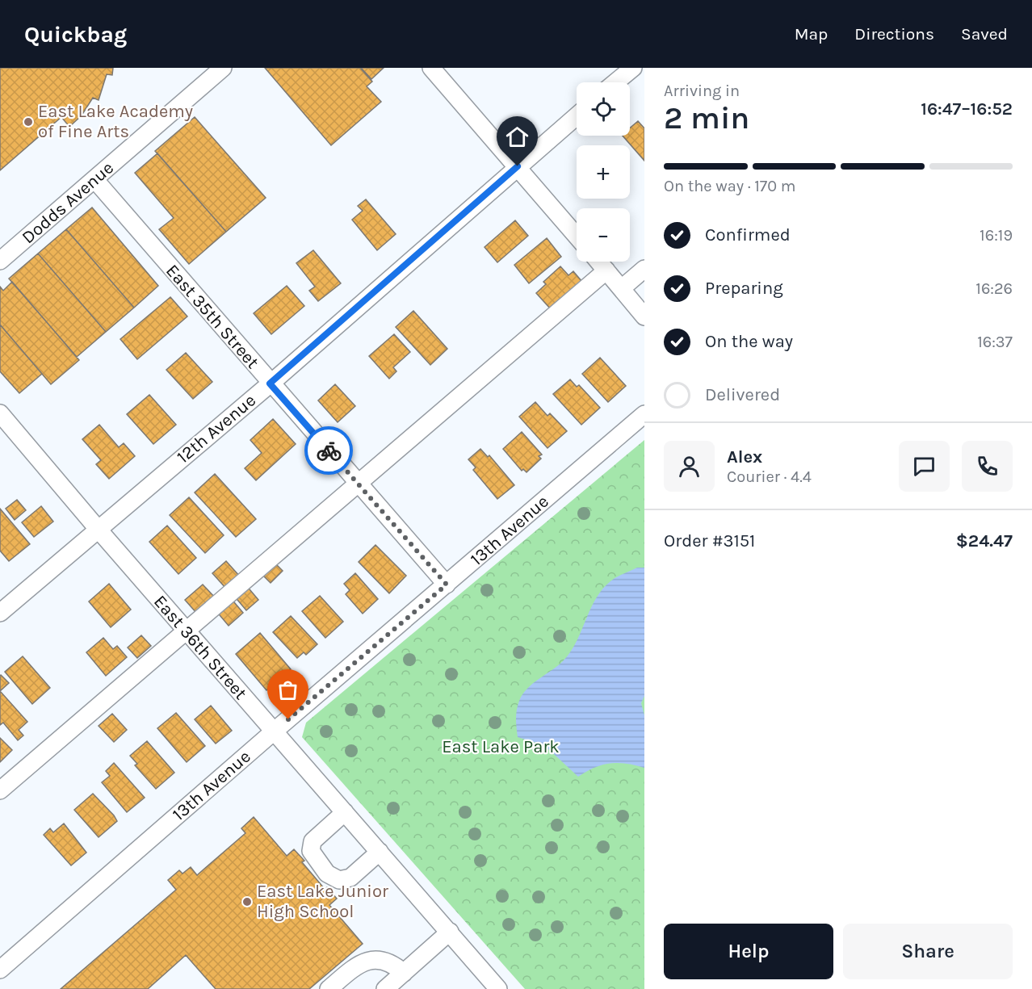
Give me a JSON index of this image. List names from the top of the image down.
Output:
{
  "streets": {
    "street": [
      "Dodds Avenue",
      "East 35th Street",
      "12th Avenue",
      "13th Avenue",
      "East 36th Street"
    ]
  },
  "crossings": [
    ["Dodds Avenue", "East 35th Street"],
    ["East 35th Street", "12th Avenue"],
    ["East 35th Street", "13th Avenue"],
    ["12th Avenue", "East 36th Street"],
    ["13th Avenue", "East 36th Street"]
  ],
  "parks": ["East Lake Park"],
  "places": ["East Lake Academy of Fine Arts", "East Lake Junior High School"],
  "page": {
    "header": "Quickbag",
    "nav": ["Map", "Directions", "Saved"],
    "heading": ["2 min", "Arriving in", "16:47–16:52"],
    "panel": [
      "Alex",
      "Courier · 4.4",
      "Order #3151",
      "$24.47"
    ],
    "map_buttons": ["+", "−"],
    "bar": "On the way · 170 m",
    "list": [
      ["Confirmed", "16:19"],
      ["Preparing", "16:26"],
      ["On the way", "16:37"],
      "Delivered"
    ],
    "buttons": ["Help", "Share"]
  }
}
